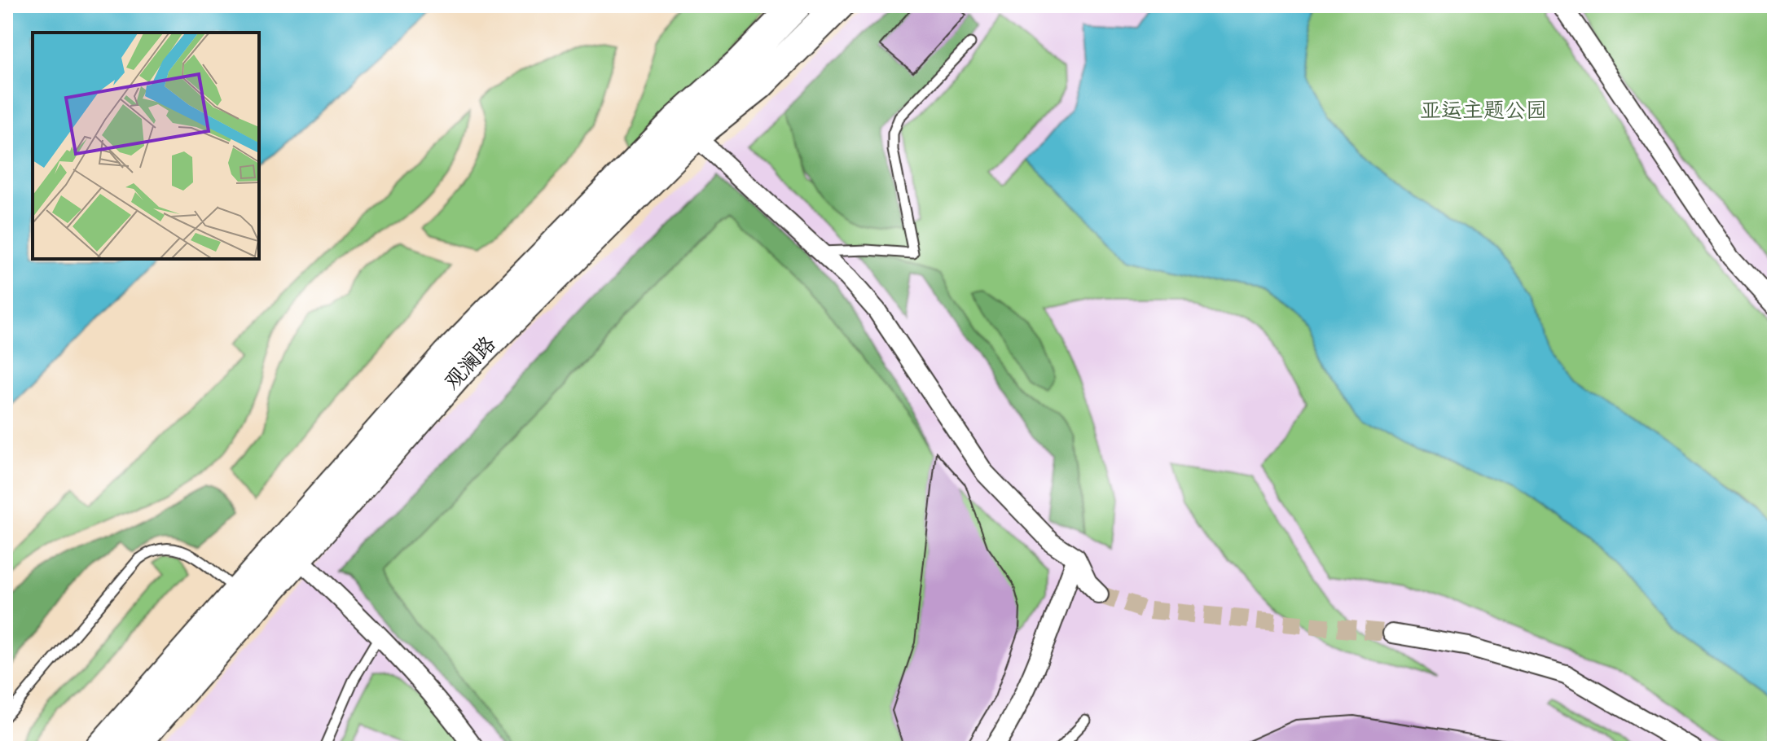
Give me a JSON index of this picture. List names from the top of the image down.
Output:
{
  "streets": {
    "main road": ["观澜路"]
  },
  "parks": ["亚运主题公园"]
}
